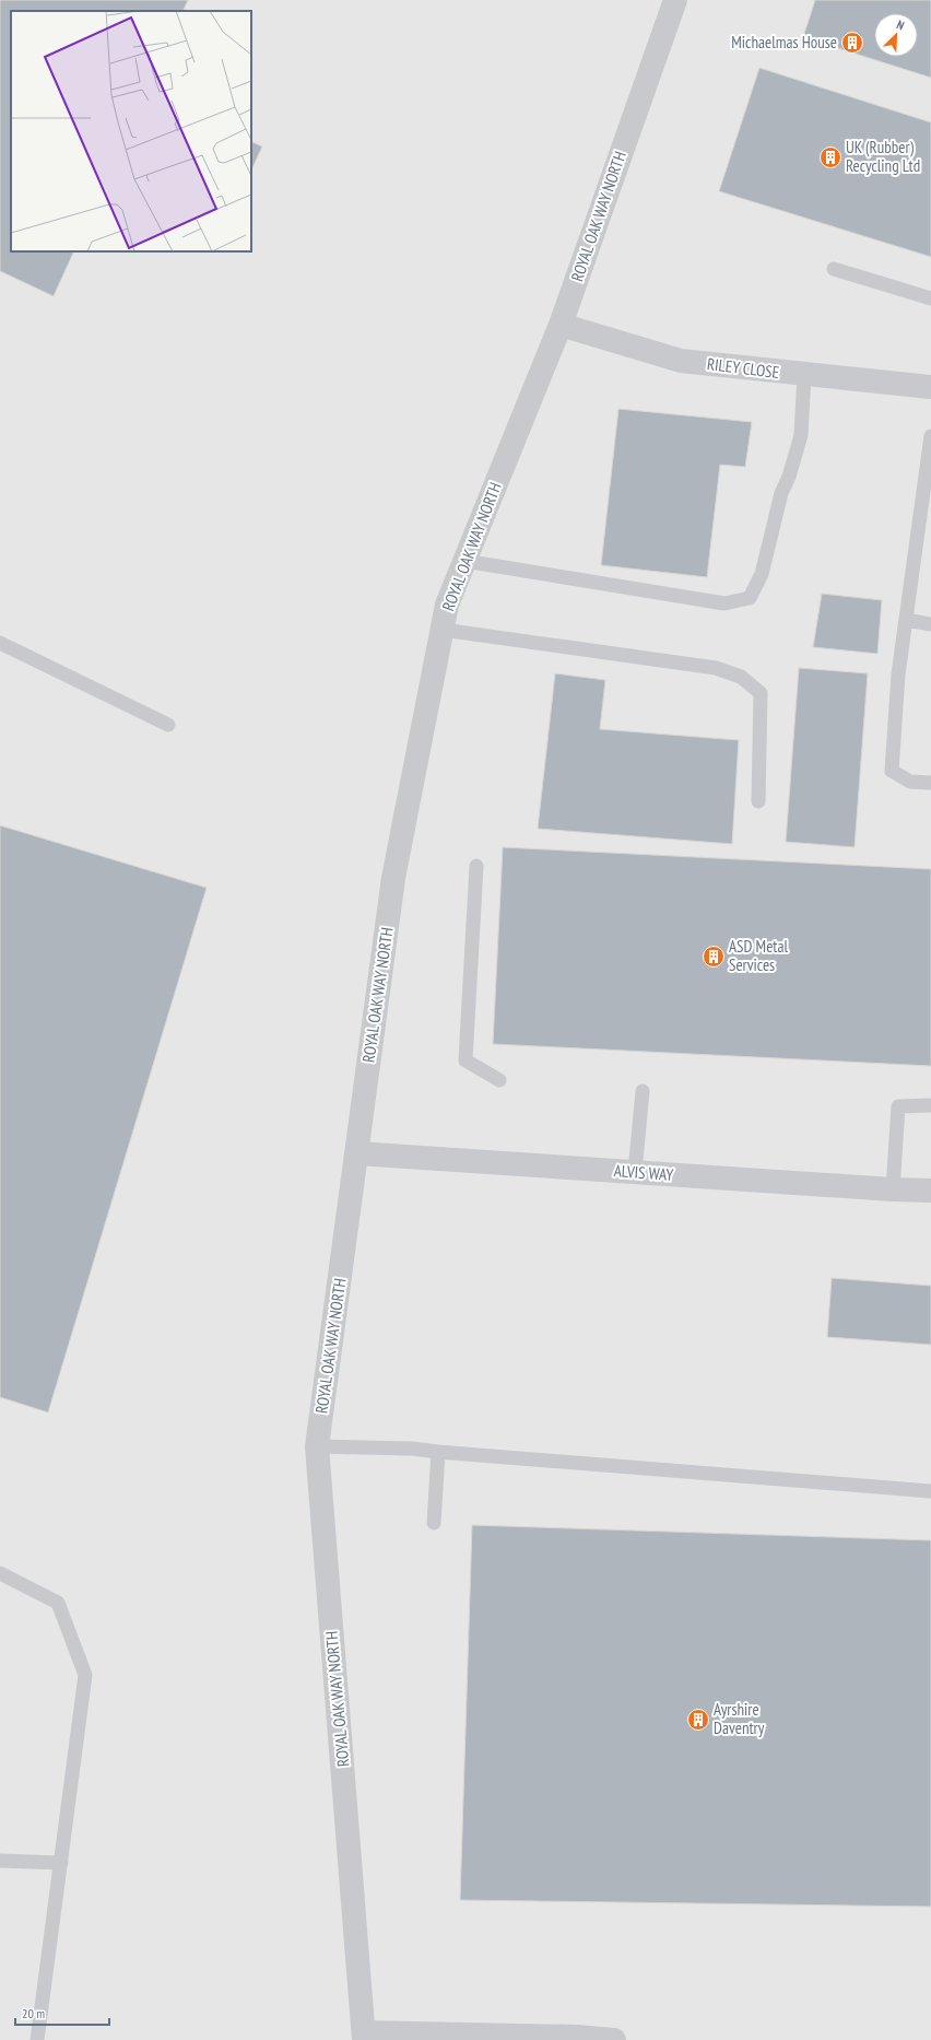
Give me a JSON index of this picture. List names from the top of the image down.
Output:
{
  "streets": {
    "street": ["ROYAL OAK WAY NORTH", "RILEY CLOSE", "ALVIS WAY"]
  },
  "crossings": [
    ["ROYAL OAK WAY NORTH", "RILEY CLOSE"],
    ["ROYAL OAK WAY NORTH", "ALVIS WAY"]
  ],
  "places": {
    "building": [
      "Michaelmas House",
      "UK (Rubber) Recycling Ltd",
      "ASD Metal Services",
      "Ayrshire Daventry"
    ]
  },
  "scale_bar": "20 m",
  "north": "top right"
}
